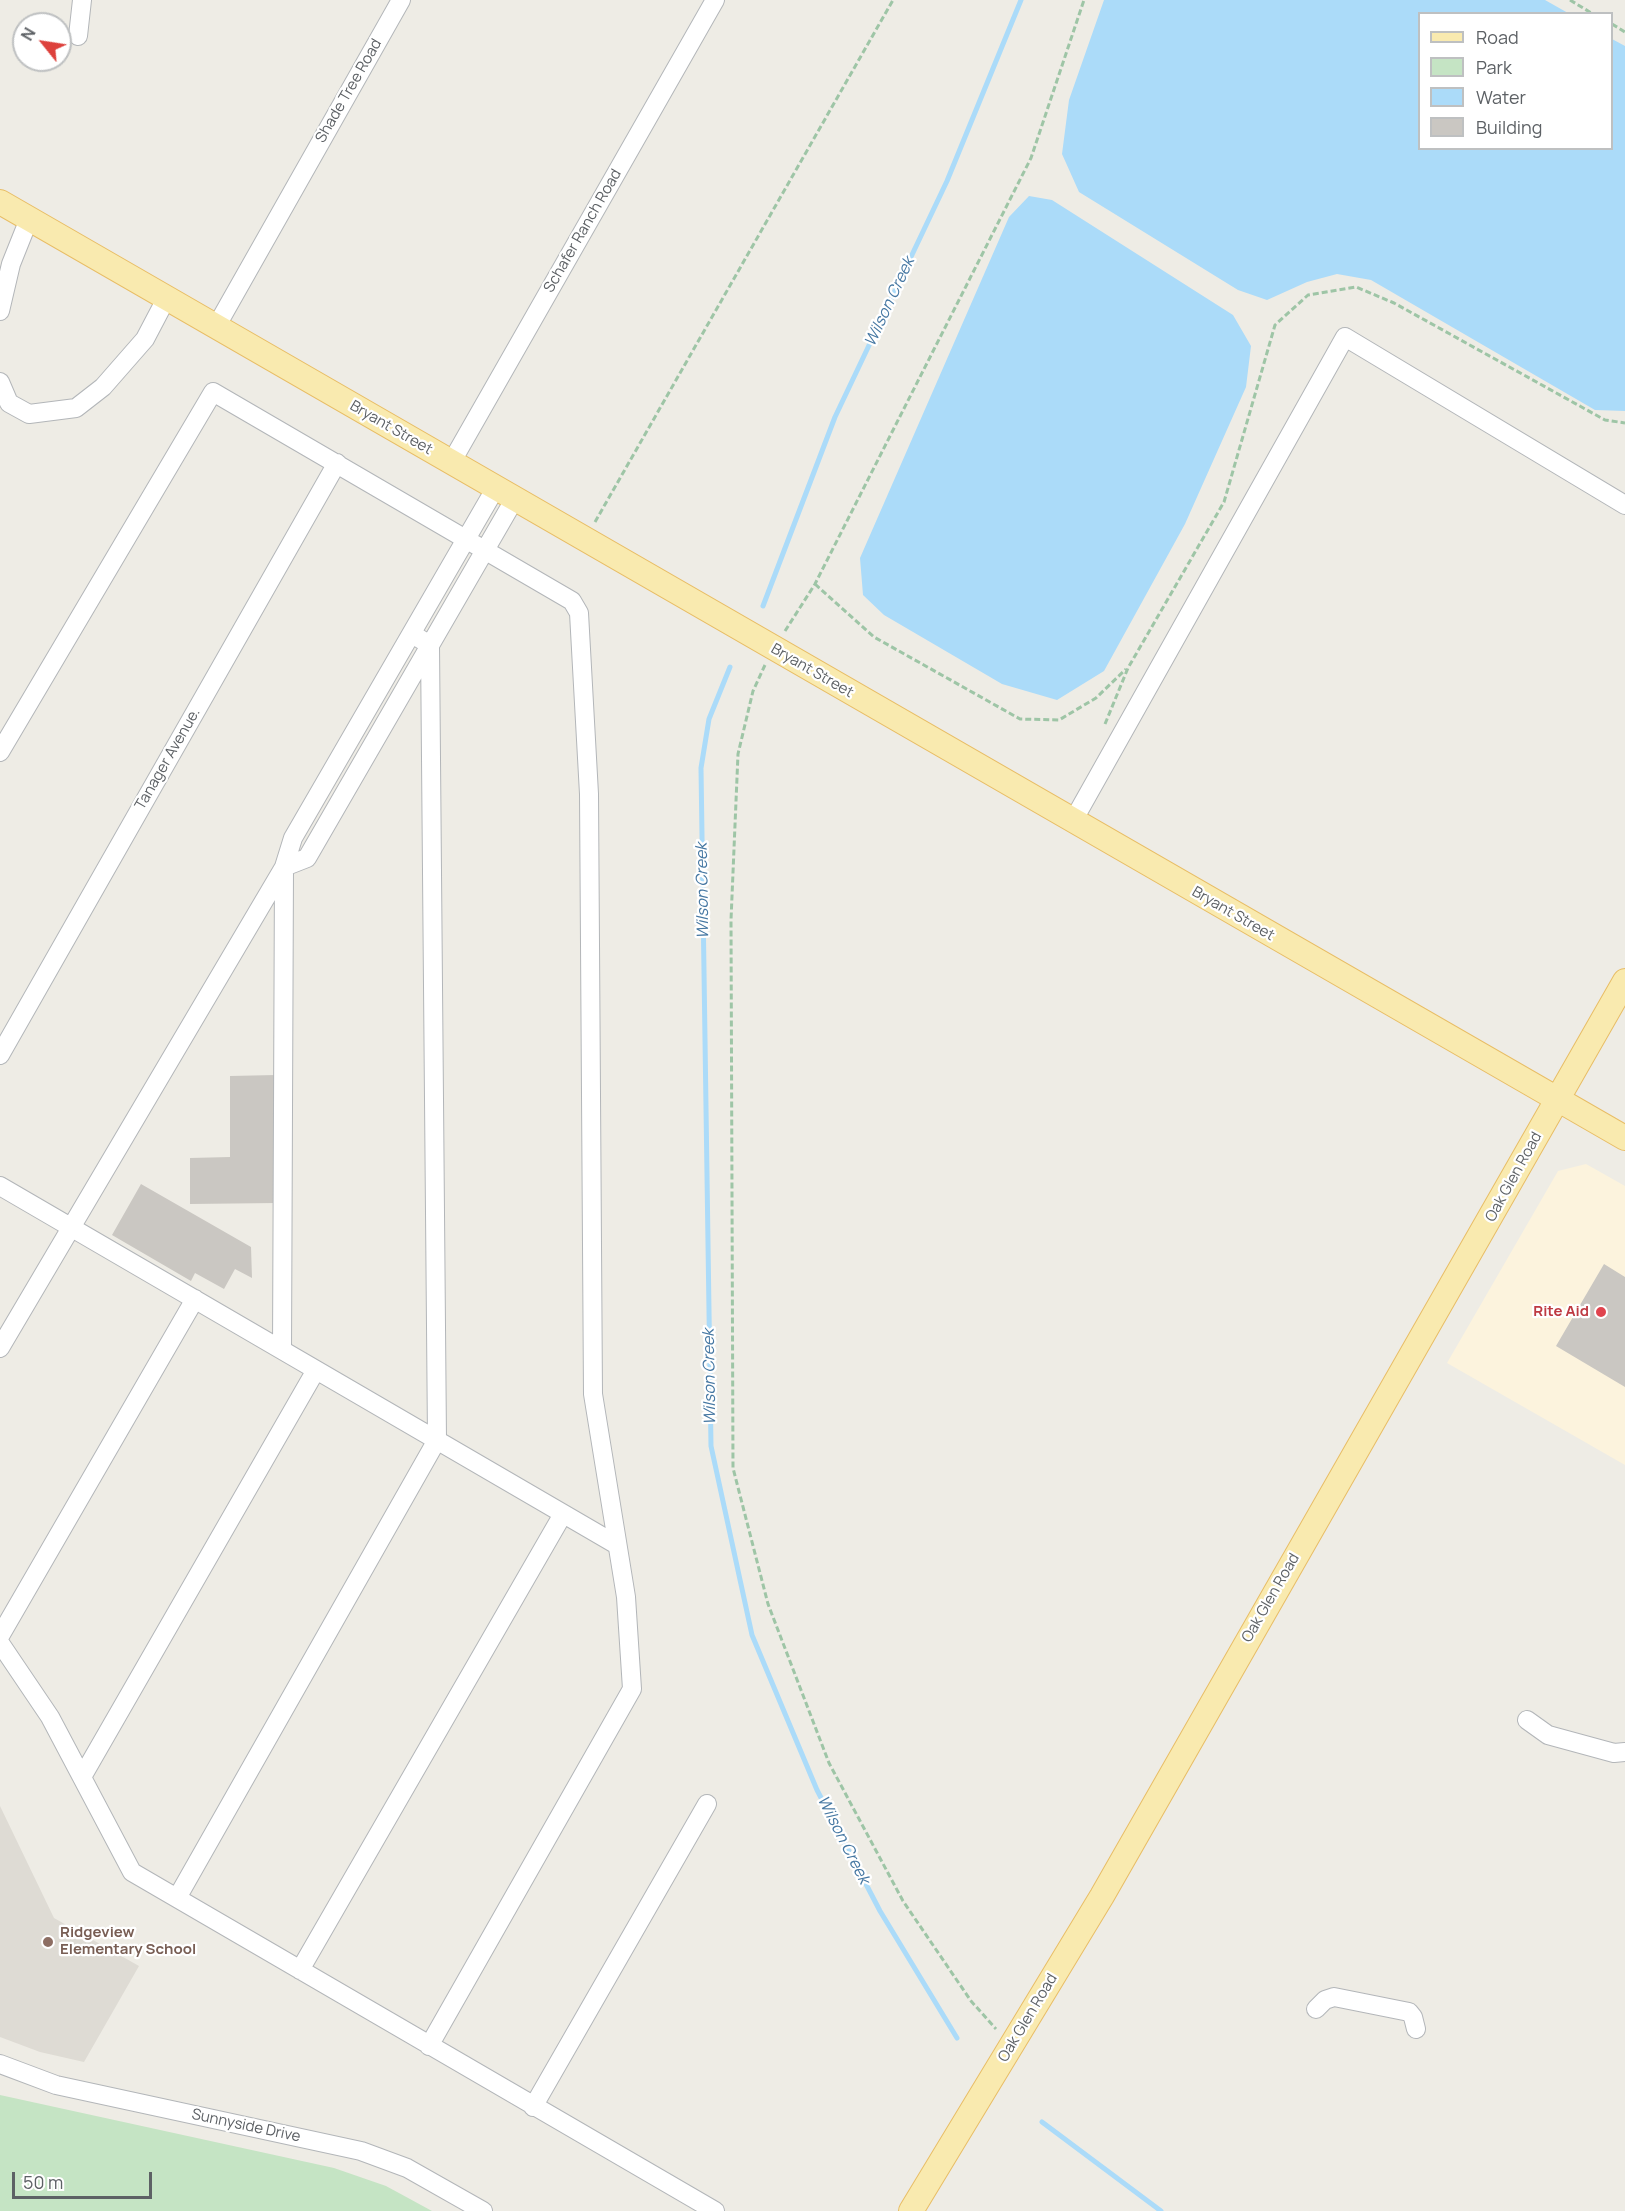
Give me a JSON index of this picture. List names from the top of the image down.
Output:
{
  "streets": {
    "main road": ["Bryant Street", "Oak Glen Road"],
    "street": [
      "Shade Tree Road",
      "Schafer Ranch Road",
      "Tanager Avenue.",
      "Sunnyside Drive"
    ]
  },
  "crossings": [
    ["Shade Tree Road", "Bryant Street"],
    ["Schafer Ranch Road", "Bryant Street"],
    ["Bryant Street", "Oak Glen Road"]
  ],
  "water": ["Wilson Creek"],
  "places": ["Rite Aid", "Ridgeview Elementary School"],
  "legend": [
    "Road",
    "Park",
    "Water",
    "Building"
  ],
  "scale_bar": "50 m",
  "north": "top left"
}
